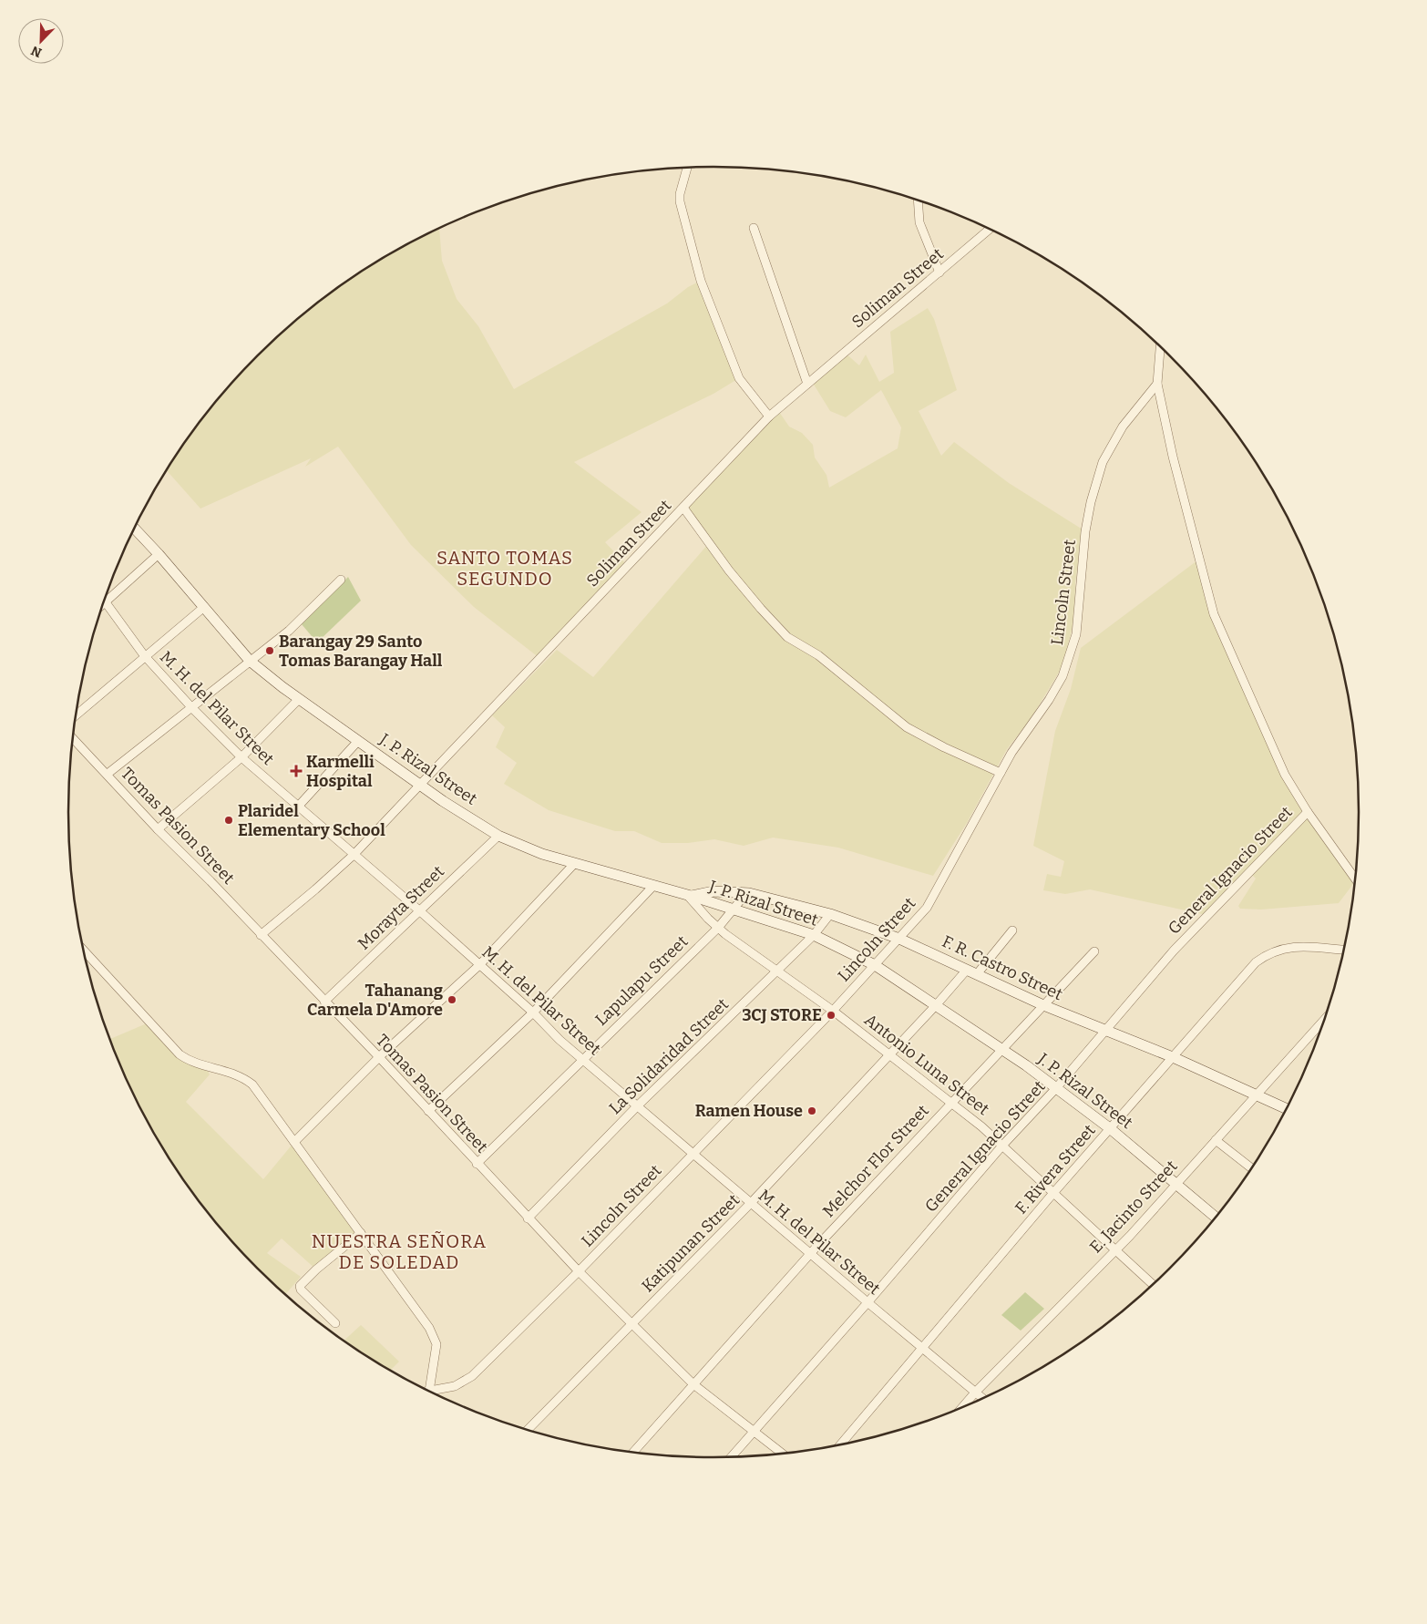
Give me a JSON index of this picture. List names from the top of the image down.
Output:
{
  "streets": {
    "main road": ["J. P. Rizal Street", "F. R. Castro Street"],
    "street": [
      "Soliman Street",
      "Lincoln Street",
      "M. H. del Pilar Street",
      "Tomas Pasion Street",
      "General Ignacio Street",
      "Morayta Street",
      "Lapulapu Street",
      "La Solidaridad Street",
      "Antonio Luna Street",
      "Melchor Flor Street",
      "F. Rivera Street",
      "E. Jacinto Street",
      "Katipunan Street"
    ]
  },
  "crossings": [
    ["Soliman Street", "M. H. del Pilar Street"],
    ["Soliman Street", "J. P. Rizal Street"],
    ["Soliman Street", "Tomas Pasion Street"],
    ["Lincoln Street", "M. H. del Pilar Street"],
    ["Lincoln Street", "J. P. Rizal Street"],
    ["Lincoln Street", "Tomas Pasion Street"],
    ["Lincoln Street", "F. R. Castro Street"],
    ["Lincoln Street", "Antonio Luna Street"],
    ["M. H. del Pilar Street", "General Ignacio Street"],
    ["M. H. del Pilar Street", "Morayta Street"],
    ["M. H. del Pilar Street", "Lapulapu Street"],
    ["M. H. del Pilar Street", "La Solidaridad Street"],
    ["M. H. del Pilar Street", "Melchor Flor Street"],
    ["M. H. del Pilar Street", "F. Rivera Street"],
    ["M. H. del Pilar Street", "E. Jacinto Street"],
    ["M. H. del Pilar Street", "Katipunan Street"],
    ["J. P. Rizal Street", "General Ignacio Street"],
    ["J. P. Rizal Street", "Morayta Street"],
    ["J. P. Rizal Street", "F. R. Castro Street"],
    ["J. P. Rizal Street", "Lapulapu Street"],
    ["J. P. Rizal Street", "La Solidaridad Street"],
    ["J. P. Rizal Street", "Antonio Luna Street"],
    ["J. P. Rizal Street", "Melchor Flor Street"],
    ["J. P. Rizal Street", "F. Rivera Street"],
    ["J. P. Rizal Street", "E. Jacinto Street"],
    ["J. P. Rizal Street", "Katipunan Street"],
    ["Tomas Pasion Street", "General Ignacio Street"],
    ["Tomas Pasion Street", "Morayta Street"],
    ["Tomas Pasion Street", "Lapulapu Street"],
    ["Tomas Pasion Street", "La Solidaridad Street"],
    ["Tomas Pasion Street", "Melchor Flor Street"],
    ["Tomas Pasion Street", "Katipunan Street"],
    ["General Ignacio Street", "F. R. Castro Street"],
    ["General Ignacio Street", "Antonio Luna Street"],
    ["F. R. Castro Street", "Lapulapu Street"],
    ["F. R. Castro Street", "La Solidaridad Street"],
    ["F. R. Castro Street", "Antonio Luna Street"],
    ["F. R. Castro Street", "Melchor Flor Street"],
    ["F. R. Castro Street", "F. Rivera Street"],
    ["F. R. Castro Street", "E. Jacinto Street"],
    ["F. R. Castro Street", "Katipunan Street"],
    ["Lapulapu Street", "Antonio Luna Street"],
    ["La Solidaridad Street", "Antonio Luna Street"],
    ["Antonio Luna Street", "Melchor Flor Street"],
    ["Antonio Luna Street", "F. Rivera Street"],
    ["Antonio Luna Street", "E. Jacinto Street"],
    ["Antonio Luna Street", "Katipunan Street"]
  ],
  "districts": ["SANTO TOMAS SEGUNDO", "NUESTRA SEÑORA DE SOLEDAD"],
  "places": {
    "other": [
      "Barangay 29 Santo Tomas Barangay Hall",
      "Plaridel Elementary School",
      "Tahanang Carmela D'Amore",
      "3CJ STORE",
      "Ramen House"
    ],
    "health": ["Karmelli Hospital"]
  },
  "north": "bottom left"
}
